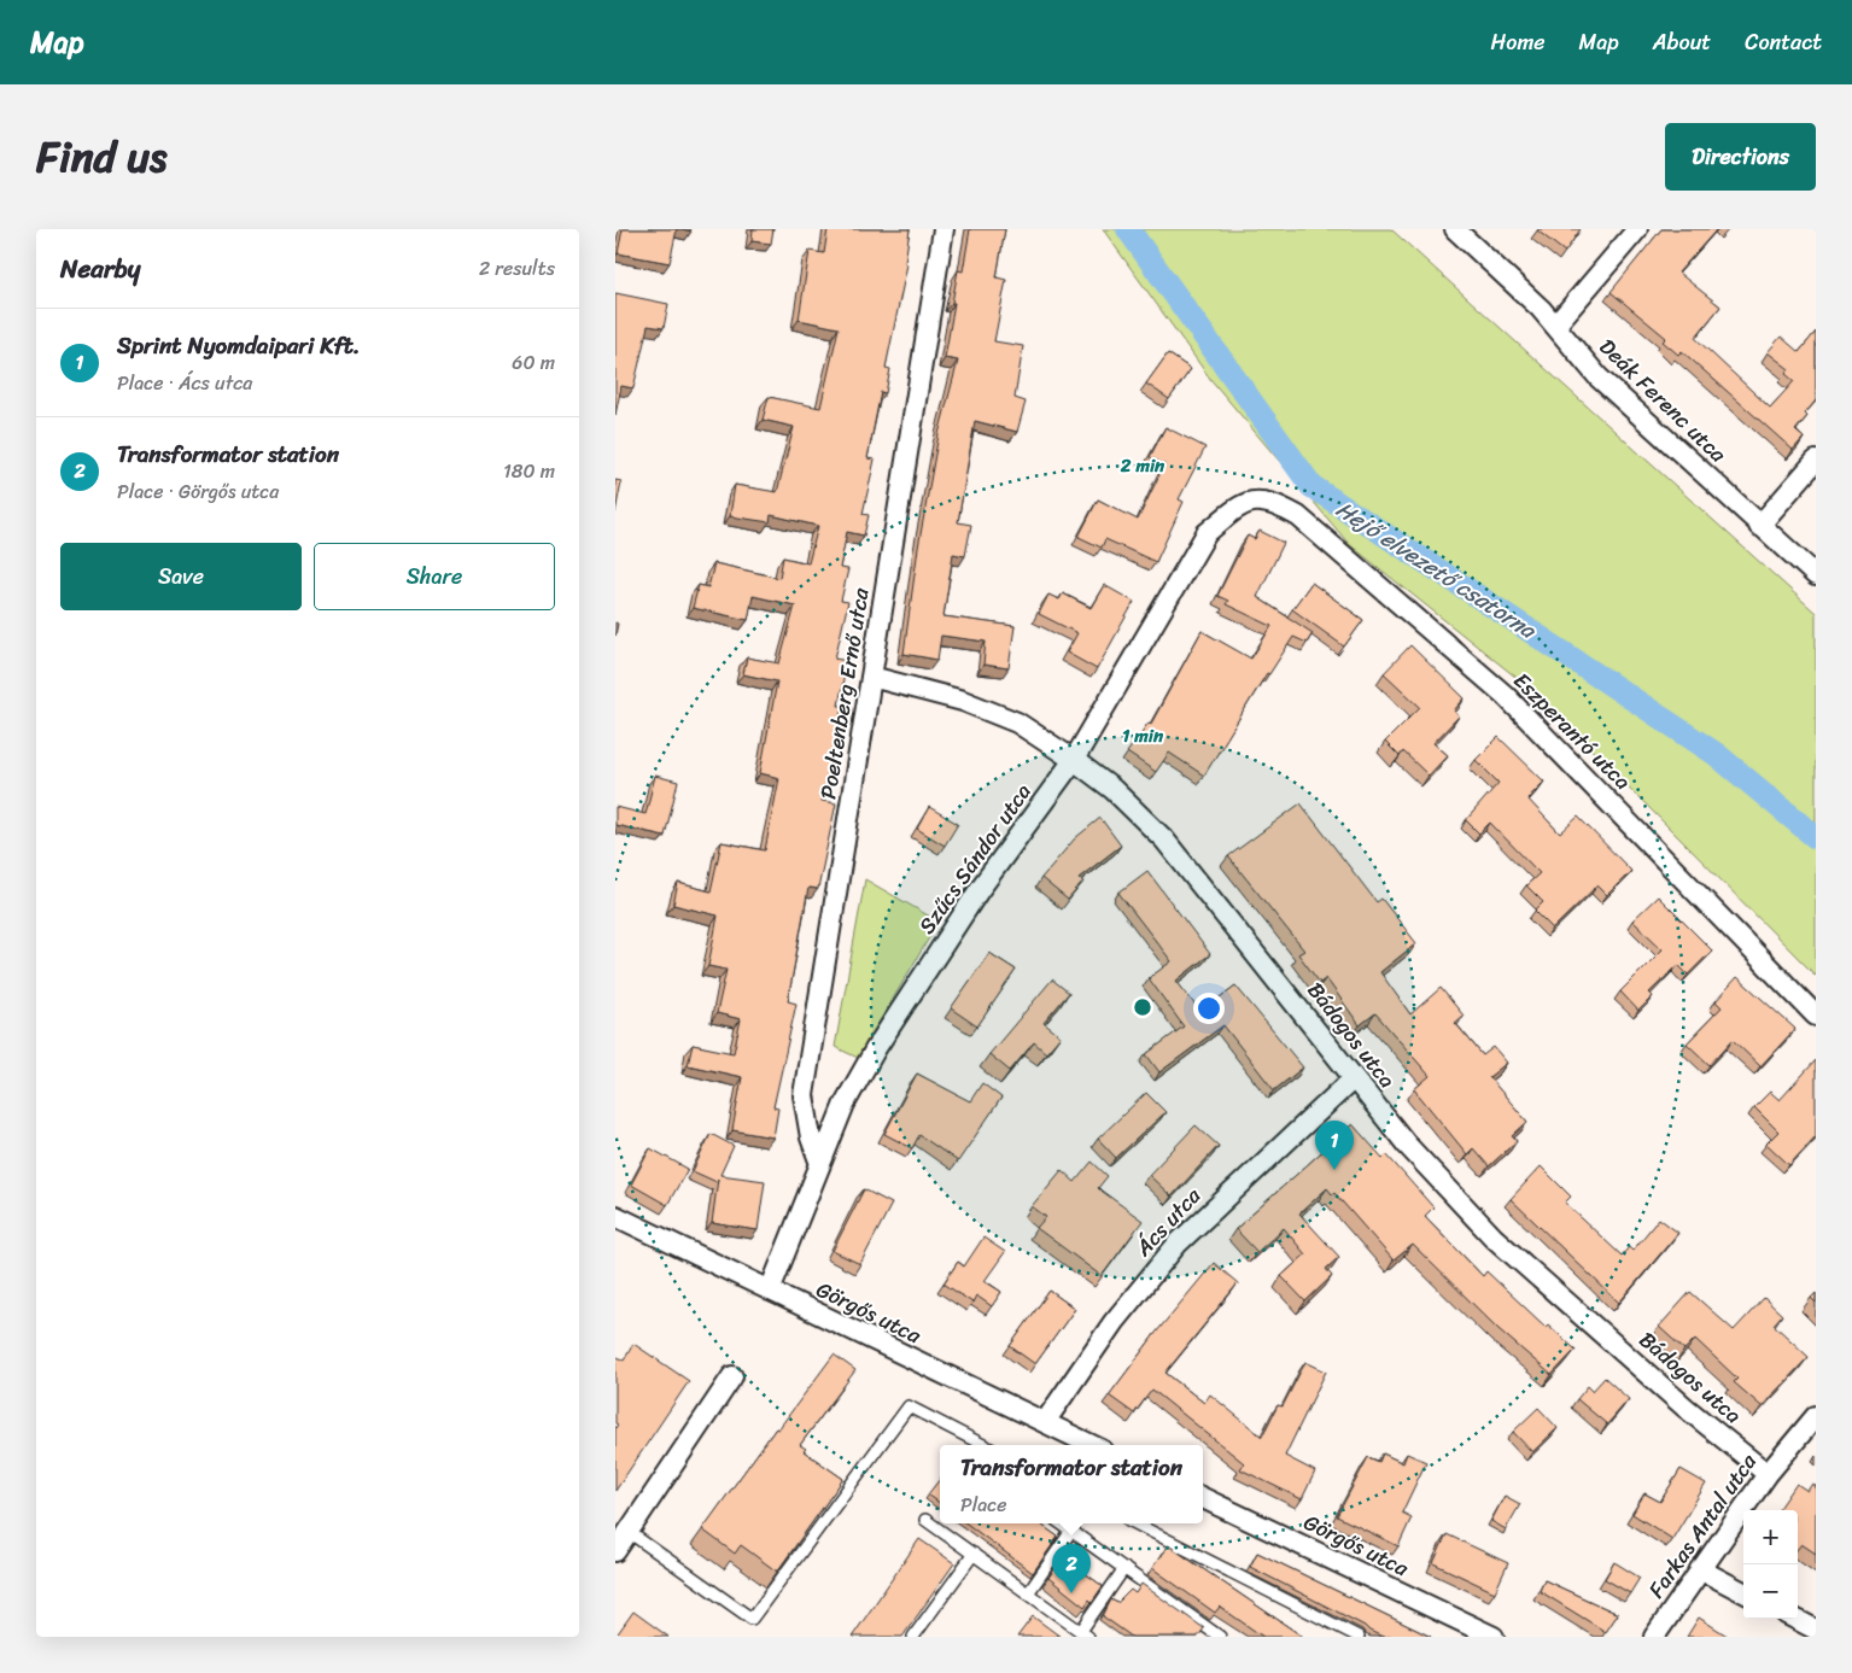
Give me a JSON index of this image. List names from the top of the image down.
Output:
{
  "streets": {
    "street": [
      "Deák Ferenc utca",
      "Poeltenberg Ernő utca",
      "Eszperantó utca",
      "Szűcs Sándor utca",
      "Bádogos utca",
      "Ács utca",
      "Görgős utca",
      "Farkas Antal utca"
    ]
  },
  "crossings": [
    ["Poeltenberg Ernő utca", "Szűcs Sándor utca"],
    ["Poeltenberg Ernő utca", "Bádogos utca"],
    ["Eszperantó utca", "Szűcs Sándor utca"],
    ["Szűcs Sándor utca", "Bádogos utca"],
    ["Szűcs Sándor utca", "Görgős utca"],
    ["Bádogos utca", "Ács utca"],
    ["Bádogos utca", "Farkas Antal utca"],
    ["Ács utca", "Görgős utca"]
  ],
  "water": ["Hejő elvezető csatorna"],
  "page": {
    "header": "Map",
    "nav": [
      "Home",
      "Map",
      "About",
      "Contact"
    ],
    "title": "Find us",
    "buttons": [
      "Directions",
      ["Save", "Share"]
    ],
    "heading": ["Nearby", "2 results"],
    "list": [
      {
        "mark": "1",
        "name": "Sprint Nyomdaipari Kft.",
        "note": "Place · Ács utca",
        "value": "60 m"
      },
      {
        "mark": "2",
        "name": "Transformator station",
        "note": "Place · Görgős utca",
        "value": "180 m"
      }
    ],
    "pins": ["1", "2"],
    "popup": ["Transformator station", "Place"],
    "map_buttons": ["+", "−"]
  },
  "rings": ["2 min", "1 min"]
}
